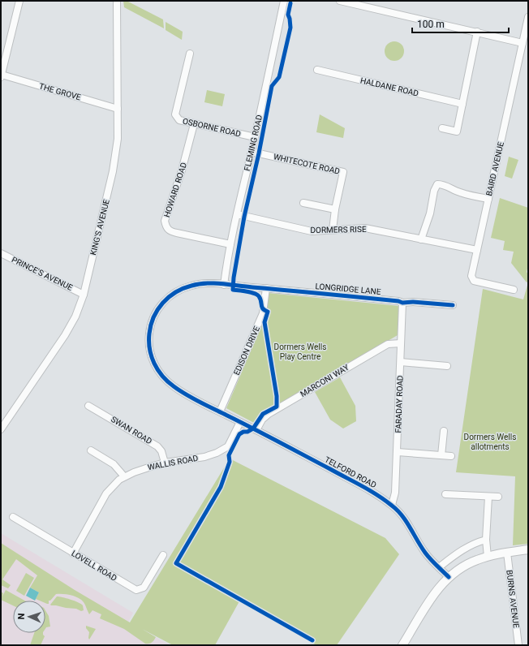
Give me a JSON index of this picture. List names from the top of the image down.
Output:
{
  "streets": {
    "street": [
      "HALDANE ROAD",
      "THE GROVE",
      "OSBORNE ROAD",
      "FLEMING ROAD",
      "WHITECOTE ROAD",
      "BAIRD AVENUE",
      "HOWARD ROAD",
      "KING'S AVENUE",
      "DORMERS RISE",
      "PRINCE'S AVENUE",
      "LONGRIDGE LANE",
      "EDISON DRIVE",
      "MARCONI WAY",
      "FARADAY ROAD",
      "SWAN ROAD",
      "WALLIS ROAD",
      "TELFORD ROAD",
      "LOVELL ROAD",
      "BURNS AVENUE"
    ]
  },
  "crossings": [
    ["THE GROVE", "KING'S AVENUE"],
    ["OSBORNE ROAD", "FLEMING ROAD"],
    ["OSBORNE ROAD", "HOWARD ROAD"],
    ["FLEMING ROAD", "WHITECOTE ROAD"],
    ["FLEMING ROAD", "HOWARD ROAD"],
    ["FLEMING ROAD", "DORMERS RISE"],
    ["FLEMING ROAD", "LONGRIDGE LANE"],
    ["FLEMING ROAD", "TELFORD ROAD"],
    ["WHITECOTE ROAD", "DORMERS RISE"],
    ["BAIRD AVENUE", "DORMERS RISE"],
    ["KING'S AVENUE", "PRINCE'S AVENUE"],
    ["LONGRIDGE LANE", "EDISON DRIVE"],
    ["LONGRIDGE LANE", "FARADAY ROAD"],
    ["LONGRIDGE LANE", "TELFORD ROAD"],
    ["EDISON DRIVE", "TELFORD ROAD"],
    ["MARCONI WAY", "FARADAY ROAD"],
    ["MARCONI WAY", "TELFORD ROAD"],
    ["FARADAY ROAD", "TELFORD ROAD"],
    ["SWAN ROAD", "WALLIS ROAD"],
    ["WALLIS ROAD", "TELFORD ROAD"],
    ["WALLIS ROAD", "LOVELL ROAD"]
  ],
  "parks": ["Dormers Wells Play Centre", "Dormers Wells allotments"],
  "scale_bar": "100 m",
  "north": "left"
}
